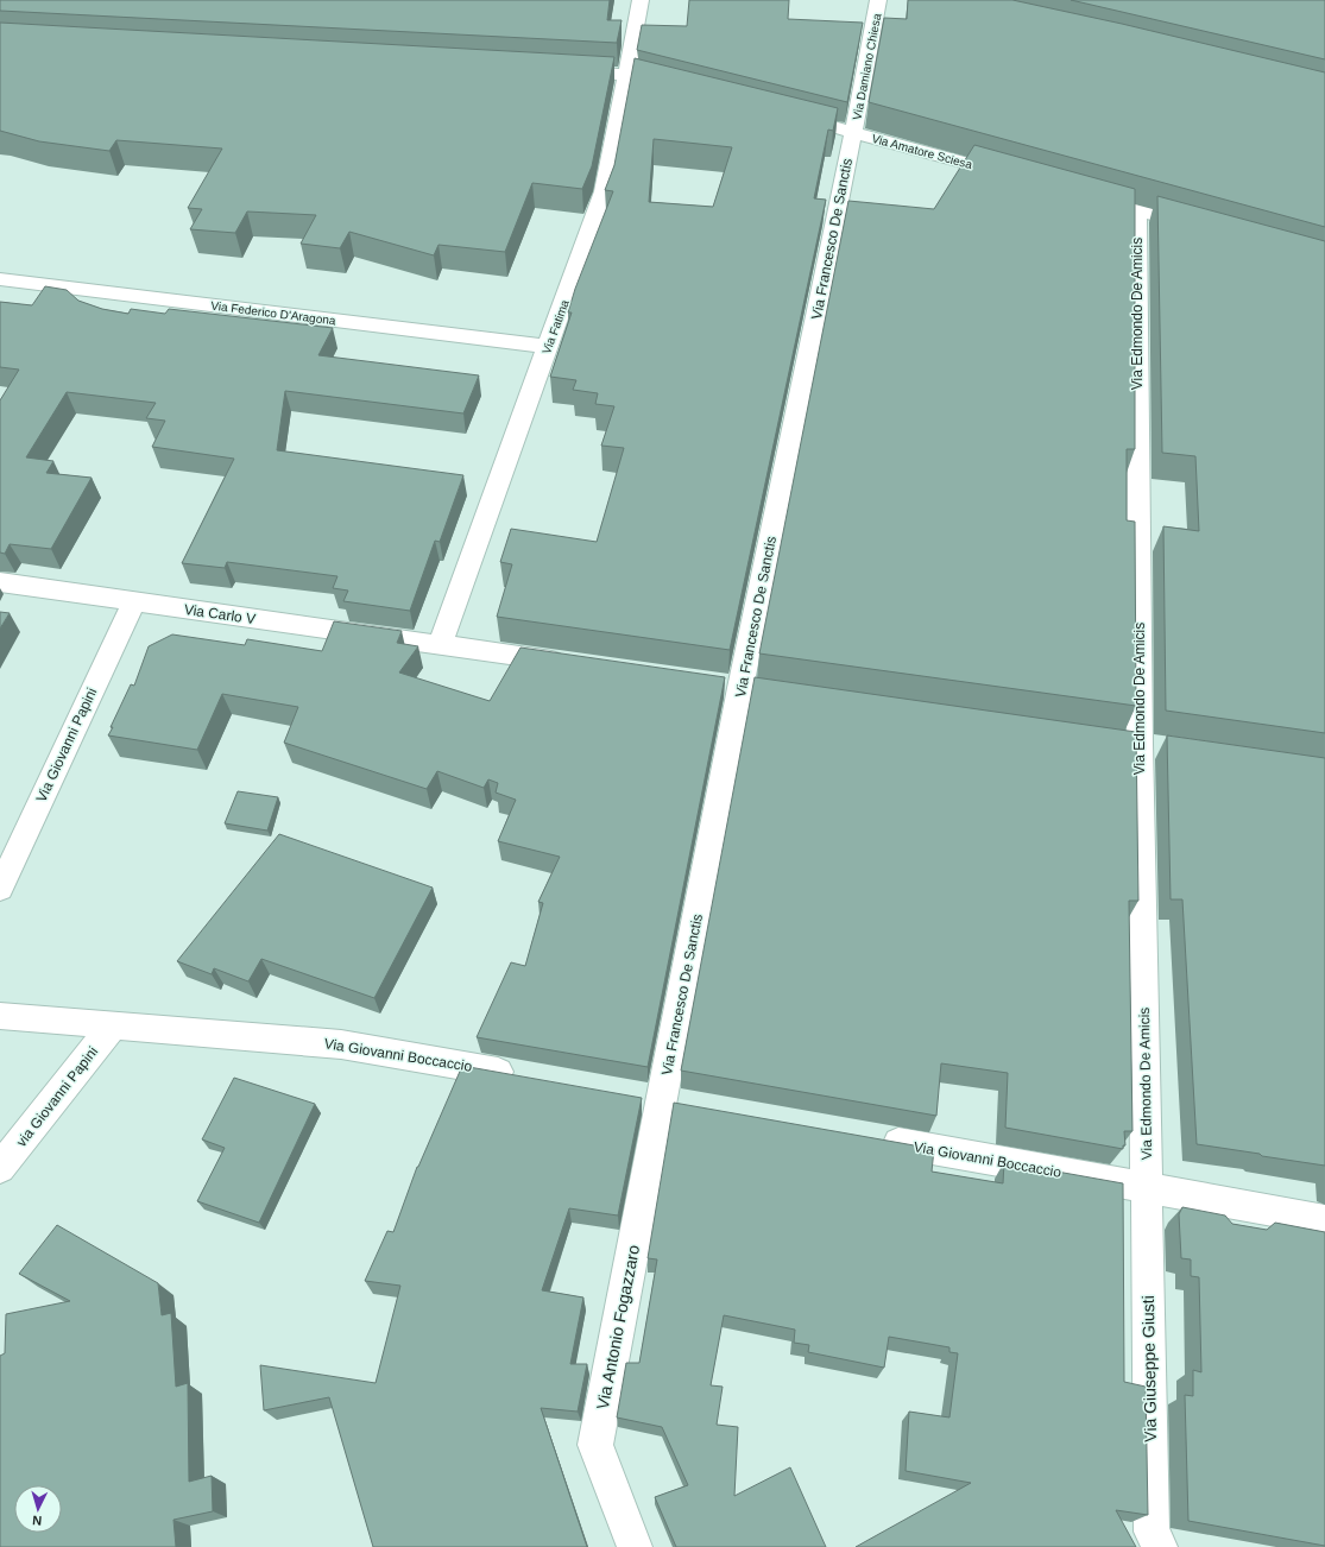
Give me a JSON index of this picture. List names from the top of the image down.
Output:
{
  "streets": {
    "street": [
      "Via Damiano Chiesa",
      "Via Amatore Sciesa",
      "Via Francesco De Sanctis",
      "Via Federico D'Aragona",
      "Via Edmondo De Amicis",
      "Via Fatima",
      "Via Carlo V",
      "Via Giovanni Papini",
      "Via Giovanni Boccaccio",
      "via Giovanni Papini",
      "Via Antonio Fogazzaro",
      "Via Giuseppe Giusti"
    ]
  },
  "crossings": [
    ["Via Damiano Chiesa", "Via Amatore Sciesa"],
    ["Via Damiano Chiesa", "Via Francesco De Sanctis"],
    ["Via Amatore Sciesa", "Via Francesco De Sanctis"],
    ["Via Francesco De Sanctis", "Via Antonio Fogazzaro"],
    ["Via Federico D'Aragona", "Via Fatima"],
    ["Via Edmondo De Amicis", "Via Giovanni Boccaccio"],
    ["Via Edmondo De Amicis", "Via Giuseppe Giusti"],
    ["Via Fatima", "Via Carlo V"],
    ["Via Carlo V", "Via Giovanni Papini"],
    ["Via Giovanni Boccaccio", "via Giovanni Papini"],
    ["Via Giovanni Boccaccio", "Via Giuseppe Giusti"]
  ],
  "north": "bottom"
}
